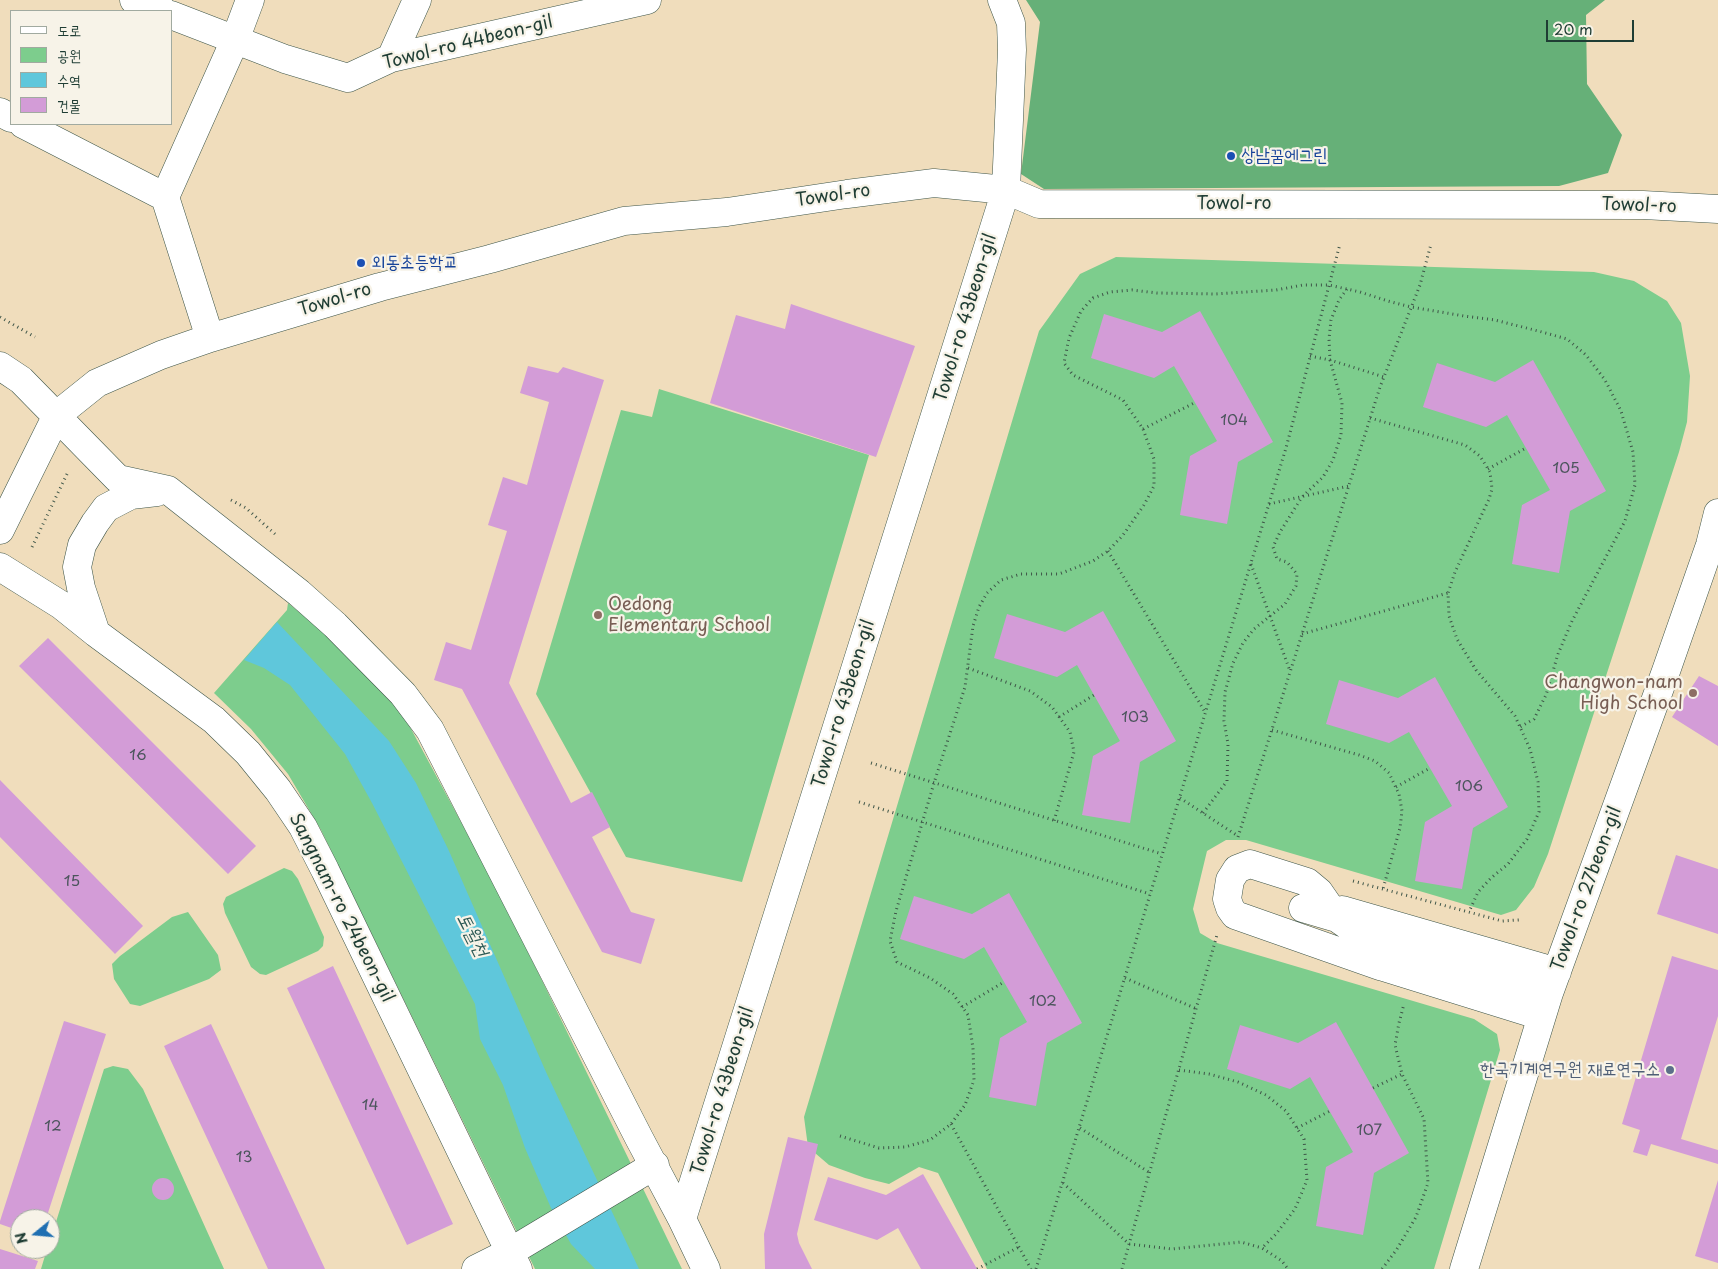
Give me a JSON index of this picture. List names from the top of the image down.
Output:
{
  "streets": {
    "street": [
      "Towol-ro 44beon-gil",
      "Towol-ro",
      "Towol-ro 43beon-gil",
      "Towol-ro 27beon-gil",
      "Sangnam-ro 24beon-gil"
    ]
  },
  "crossings": [
    ["Towol-ro", "Towol-ro 43beon-gil"]
  ],
  "water": ["토월천"],
  "places": [
    "상남꿈에그린",
    "외동초등학교",
    "Oedong Elementary School",
    "Changwon-nam High School",
    "한국기계연구원 재료연구소"
  ],
  "house_numbers": [
    "104",
    "105",
    "103",
    "16",
    "106",
    "15",
    "102",
    "14",
    "12",
    "107",
    "13"
  ],
  "legend": [
    "도로",
    "공원",
    "수역",
    "건물"
  ],
  "scale_bar": "20 m",
  "north": "left"
}
